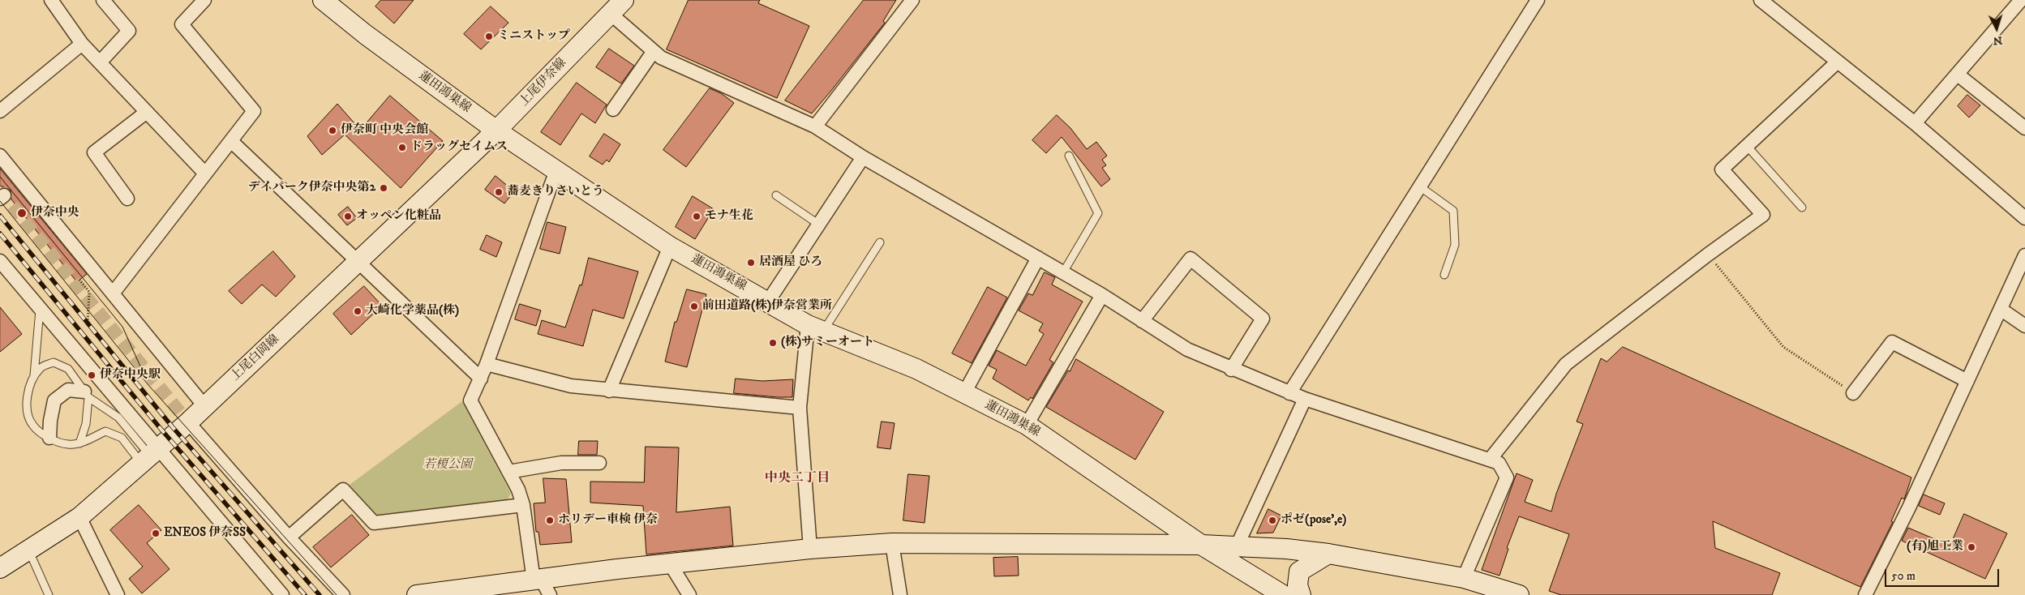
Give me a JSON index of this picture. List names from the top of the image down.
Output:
{
  "streets": {
    "street": ["上尾伊奈線", "蓮田鴻巣線", "上尾白岡線"]
  },
  "crossings": [
    ["上尾伊奈線", "蓮田鴻巣線"],
    ["上尾伊奈線", "上尾白岡線"],
    ["蓮田鴻巣線", "上尾白岡線"]
  ],
  "districts": ["中央二丁目"],
  "parks": ["若榎公園"],
  "places": [
    "ミニストップ",
    "伊奈町 中央会館",
    "ドラッグセイムス",
    "デイパーク伊奈中央第2",
    "蕎麦きりさいとう",
    "伊奈中央",
    "オッペン化粧品",
    "モナ生花",
    "居酒屋 ひろ",
    "前田道路(株)伊奈営業所",
    "大崎化学薬品(株)",
    "(株)サミーオート",
    "伊奈中央駅",
    "ホリデー車検 伊奈",
    "ポゼ(pose',e)",
    "ENEOS 伊奈SS",
    "(有)旭工業"
  ],
  "scale_bar": "50 m",
  "north": "bottom"
}
